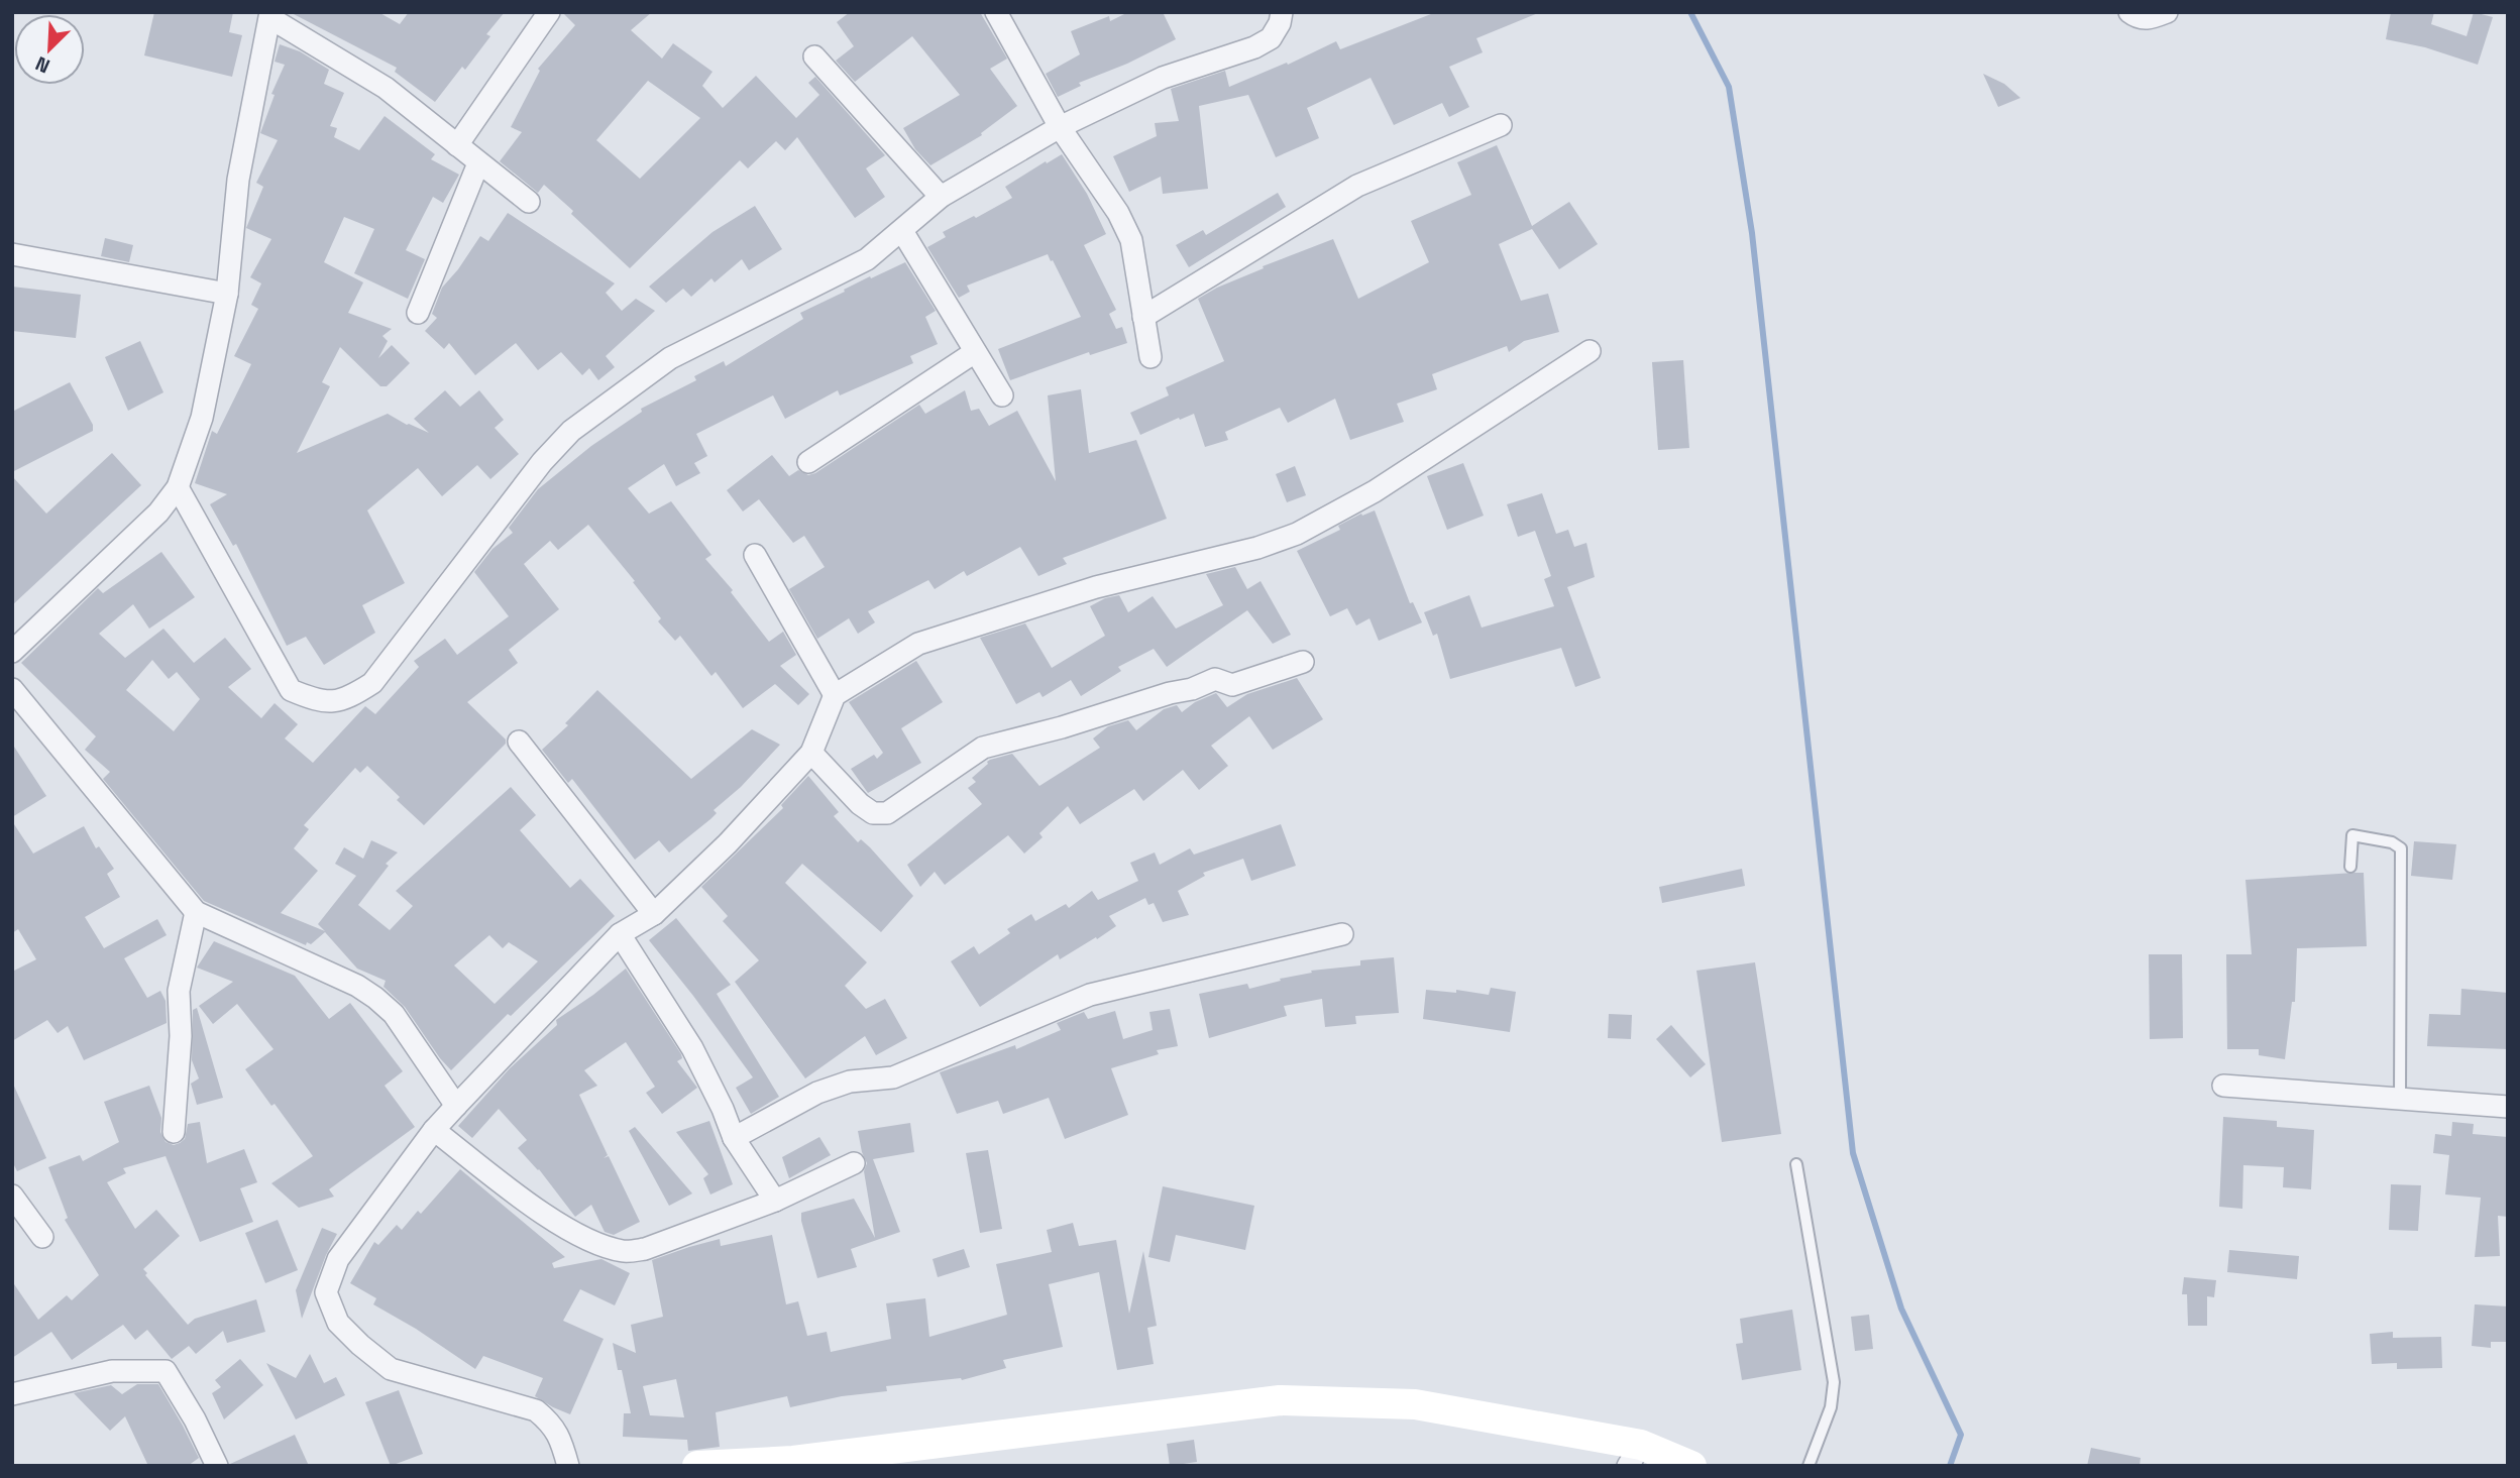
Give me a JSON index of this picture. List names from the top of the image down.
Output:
{
  "north": "bottom left"
}
